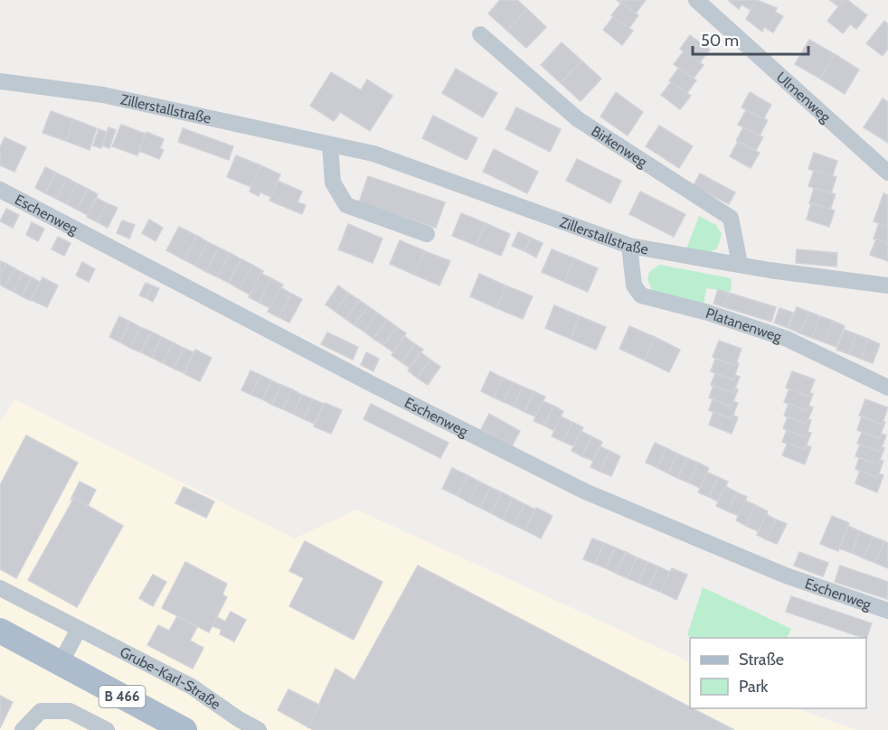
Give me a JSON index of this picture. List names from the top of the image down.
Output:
{
  "streets": {
    "main road": ["B 466"],
    "street": [
      "Ulmenweg",
      "Zillerstallstraße",
      "Birkenweg",
      "Eschenweg",
      "Platanenweg",
      "Grube-Karl-Straße"
    ]
  },
  "crossings": [
    ["Zillerstallstraße", "Birkenweg"],
    ["Zillerstallstraße", "Platanenweg"]
  ],
  "legend": ["Straße", "Park"],
  "scale_bar": "50 m"
}
